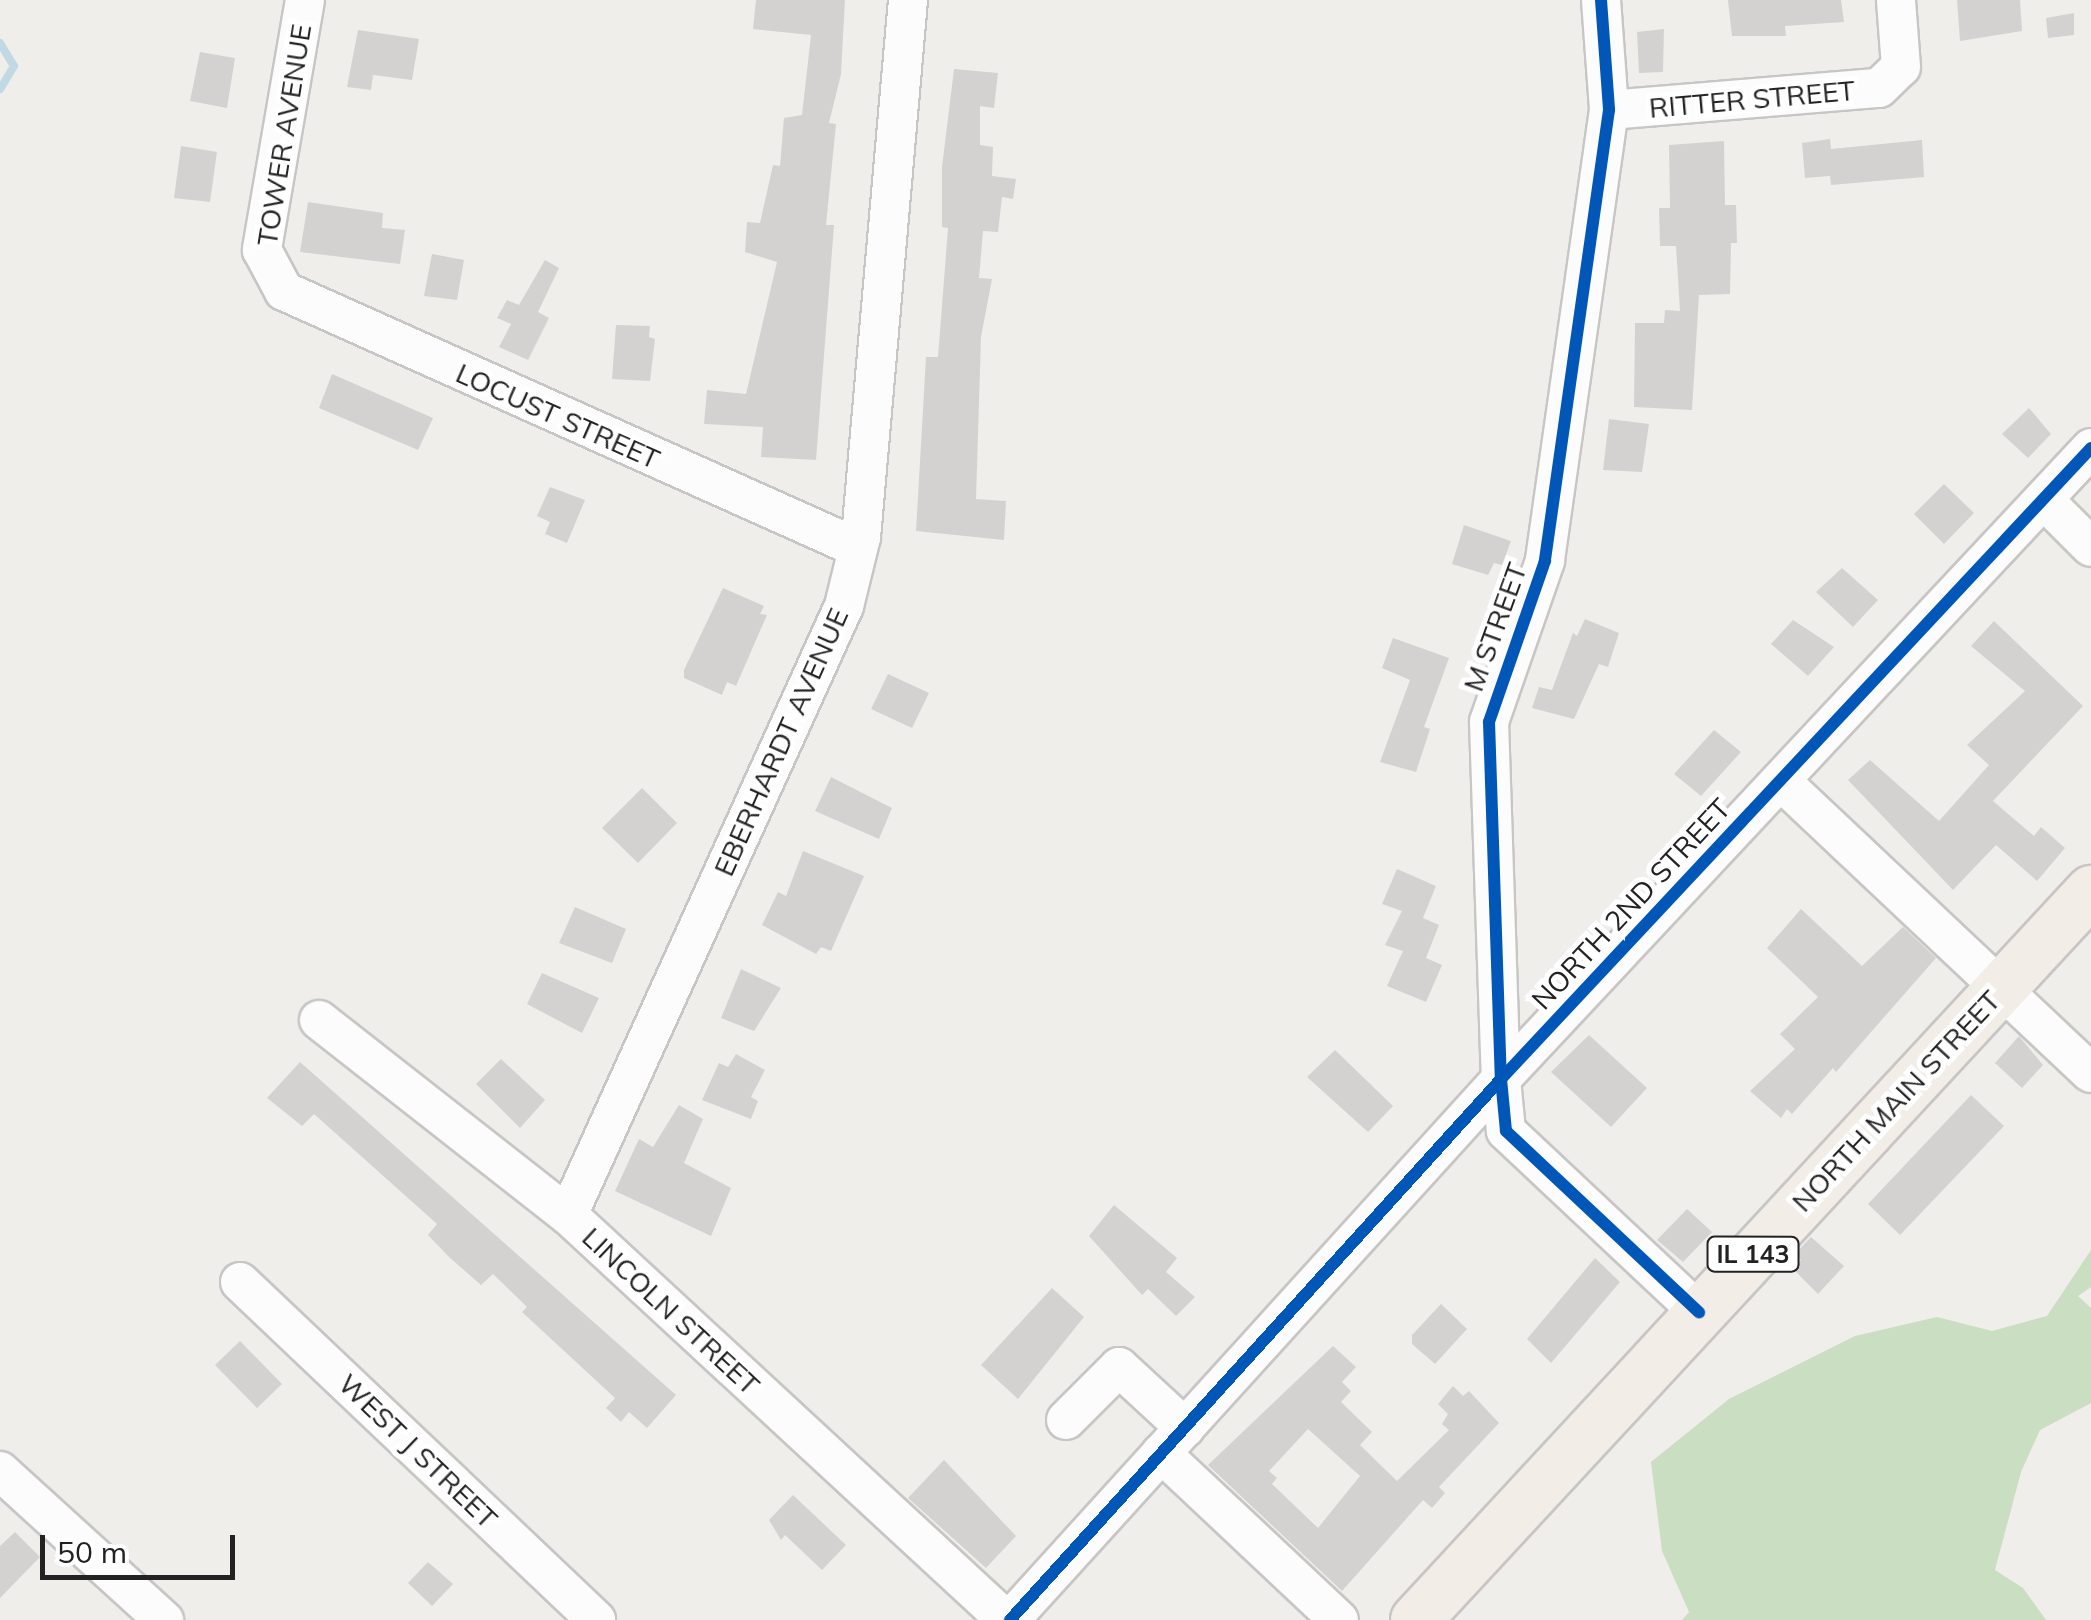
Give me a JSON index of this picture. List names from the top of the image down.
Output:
{
  "streets": {
    "main road": ["NORTH MAIN STREET", "IL 143"],
    "street": [
      "RITTER STREET",
      "TOWER AVENUE",
      "LOCUST STREET",
      "M STREET",
      "EBERHARDT AVENUE",
      "NORTH 2ND STREET",
      "LINCOLN STREET",
      "WEST J STREET"
    ]
  },
  "crossings": [
    ["RITTER STREET", "M STREET"],
    ["TOWER AVENUE", "LOCUST STREET"],
    ["LOCUST STREET", "EBERHARDT AVENUE"],
    ["M STREET", "NORTH 2ND STREET"],
    ["M STREET", "NORTH MAIN STREET"],
    ["EBERHARDT AVENUE", "LINCOLN STREET"],
    ["NORTH 2ND STREET", "LINCOLN STREET"]
  ],
  "scale_bar": "50 m"
}
